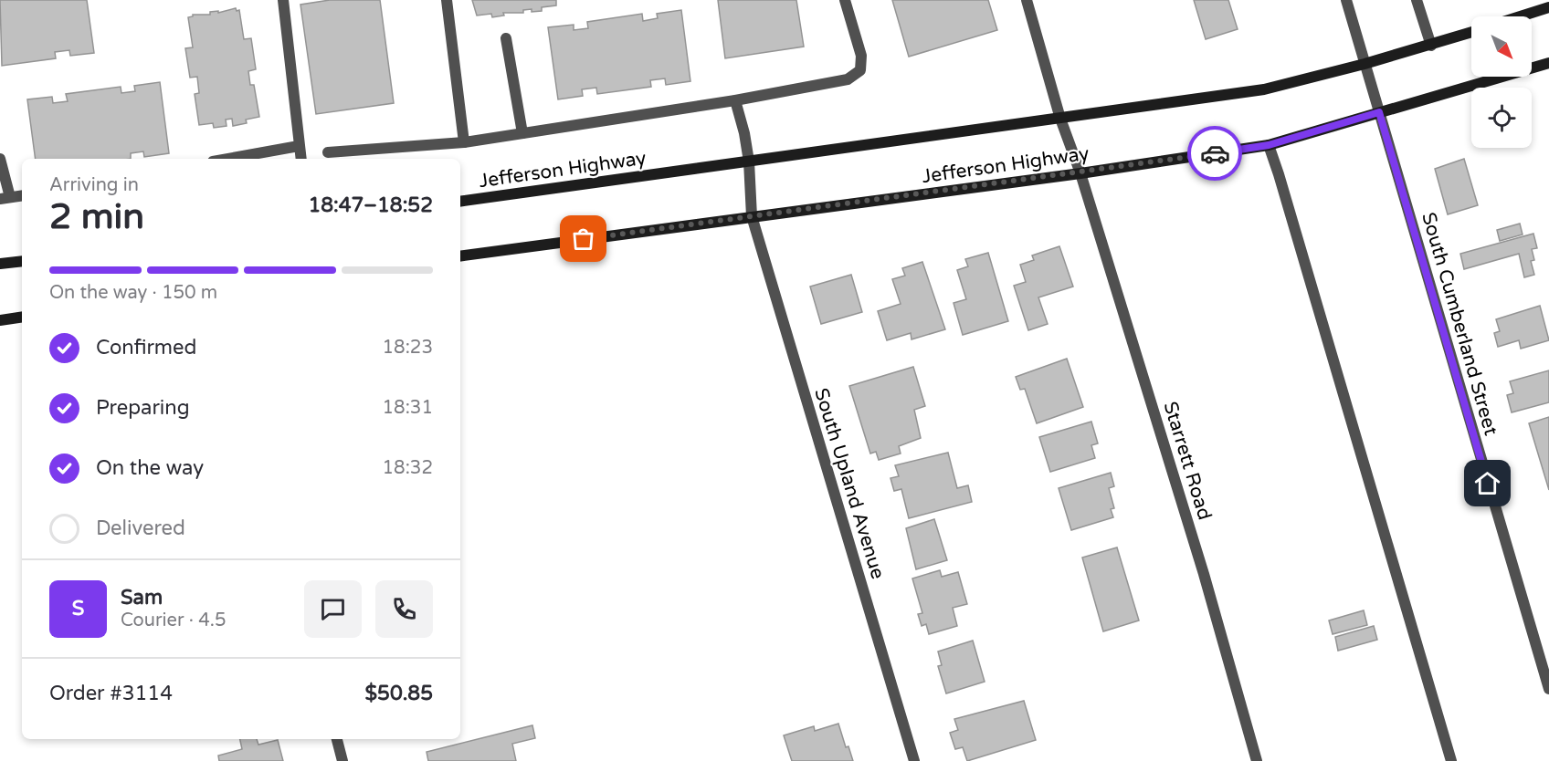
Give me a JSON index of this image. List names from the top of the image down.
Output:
{
  "streets": {
    "main road": ["Jefferson Highway"],
    "street": ["South Cumberland Street", "Starrett Road", "South Upland Avenue"]
  },
  "crossings": [
    ["Jefferson Highway", "South Cumberland Street"],
    ["Jefferson Highway", "Starrett Road"],
    ["Jefferson Highway", "South Upland Avenue"]
  ],
  "north": "bottom right",
  "page": {
    "heading": ["2 min", "Arriving in", "18:47–18:52"],
    "panel": [
      "Sam",
      "Courier · 4.5",
      "Order #3114",
      "$50.85"
    ],
    "bar": "On the way · 150 m",
    "list": [
      ["Confirmed", "18:23"],
      ["Preparing", "18:31"],
      ["On the way", "18:32"],
      "Delivered"
    ],
    "round": "S"
  }
}
